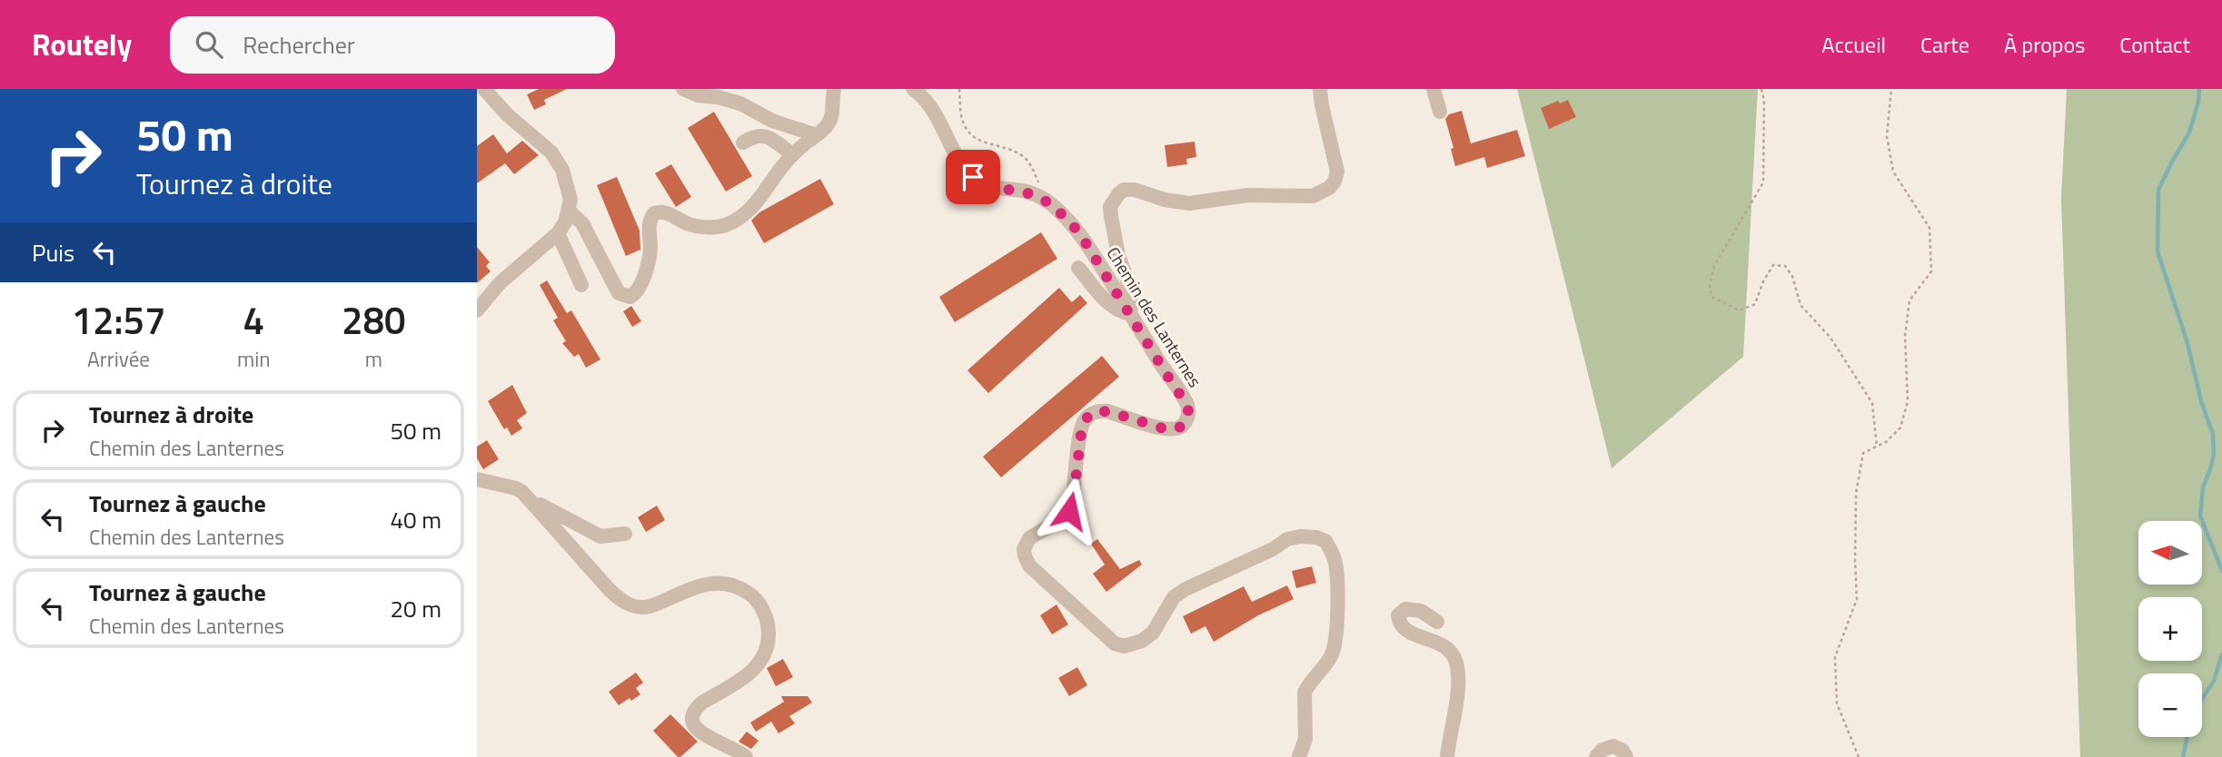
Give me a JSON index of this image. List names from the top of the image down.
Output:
{
  "streets": {
    "street": ["Chemin des Lanternes"]
  },
  "north": "left",
  "page": {
    "header": "Routely",
    "search": "Rechercher",
    "nav": [
      "Accueil",
      "Carte",
      "À propos",
      "Contact"
    ],
    "turn": ["50 m", "Tournez à droite"],
    "then": "Puis",
    "eta": [
      "12:57",
      "Arrivée",
      "4",
      "min",
      "280",
      "m"
    ],
    "list": [
      {
        "name": "Tournez à droite",
        "note": "Chemin des Lanternes",
        "value": "50 m"
      },
      {
        "name": "Tournez à gauche",
        "note": "Chemin des Lanternes",
        "value": "40 m"
      },
      {
        "name": "Tournez à gauche",
        "note": "Chemin des Lanternes",
        "value": "20 m"
      }
    ],
    "map_buttons": ["+", "−"]
  }
}
